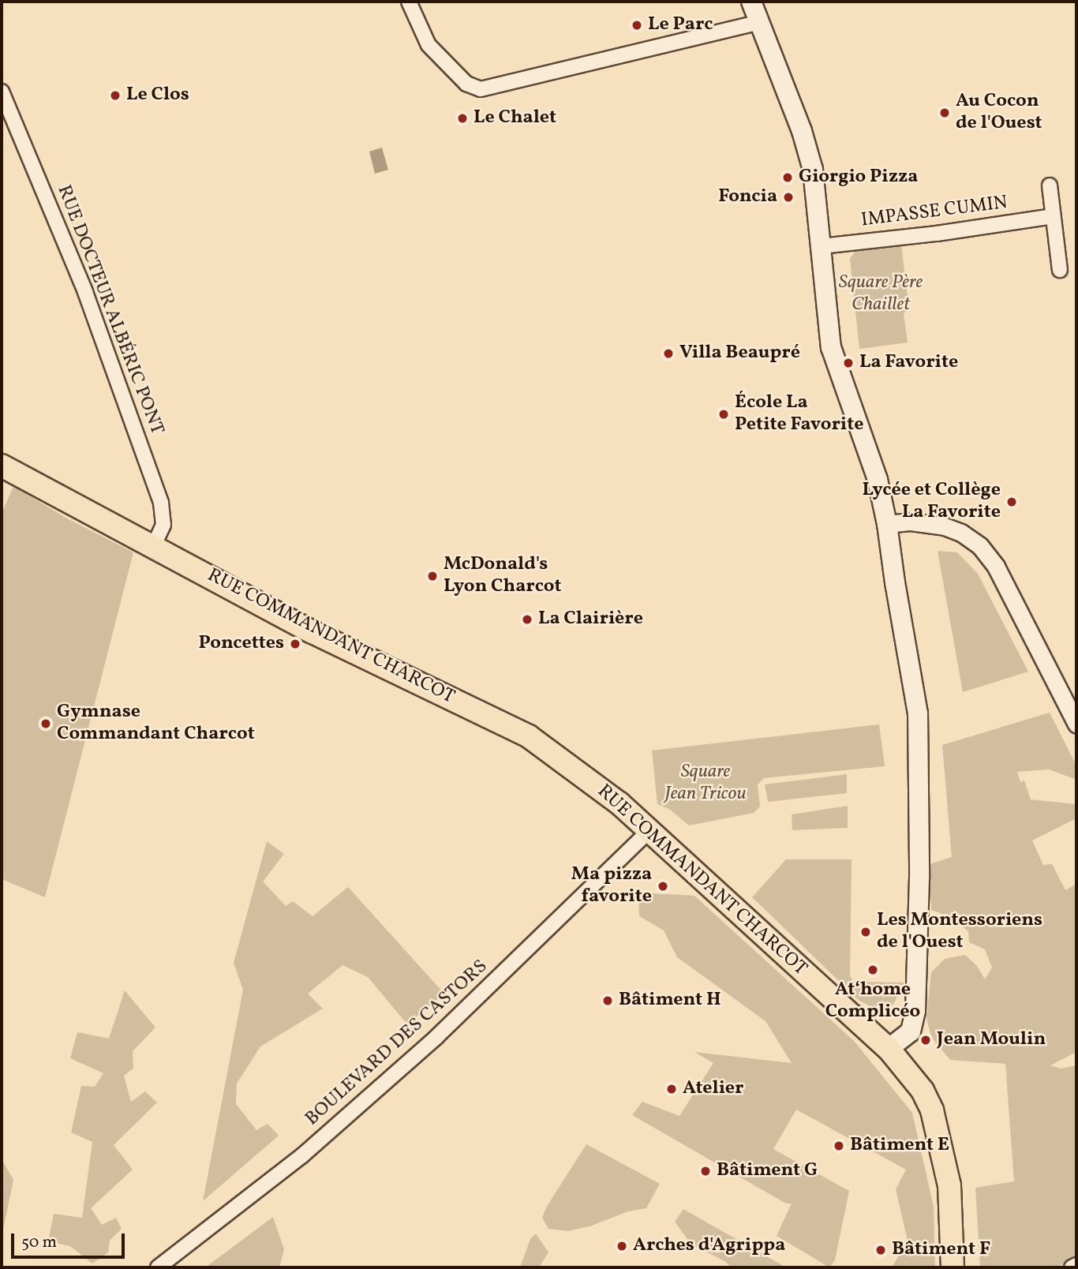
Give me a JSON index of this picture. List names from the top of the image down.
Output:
{
  "streets": {
    "main road": ["RUE COMMANDANT CHARCOT"],
    "street": ["IMPASSE CUMIN", "RUE DOCTEUR ALBÉRIC PONT", "BOULEVARD DES CASTORS"]
  },
  "crossings": [
    ["RUE DOCTEUR ALBÉRIC PONT", "RUE COMMANDANT CHARCOT"],
    ["RUE COMMANDANT CHARCOT", "BOULEVARD DES CASTORS"]
  ],
  "parks": ["Square Père Chaillet", "Square Jean Tricou"],
  "places": [
    "Le Parc",
    "Le Clos",
    "Au Cocon de l'Ouest",
    "Le Chalet",
    "Giorgio Pizza",
    "Foncia",
    "Villa Beaupré",
    "La Favorite",
    "École La Petite Favorite",
    "Lycée et Collège La Favorite",
    "McDonald's Lyon Charcot",
    "La Clairière",
    "Poncettes",
    "Gymnase Commandant Charcot",
    "Ma pizza favorite",
    "Les Montessoriens de l'Ouest",
    "At‘home Complicéo",
    "Bâtiment H",
    "Jean Moulin",
    "Atelier",
    "Bâtiment E",
    "Bâtiment G",
    "Arches d'Agrippa",
    "Bâtiment F"
  ],
  "scale_bar": "50 m"
}
